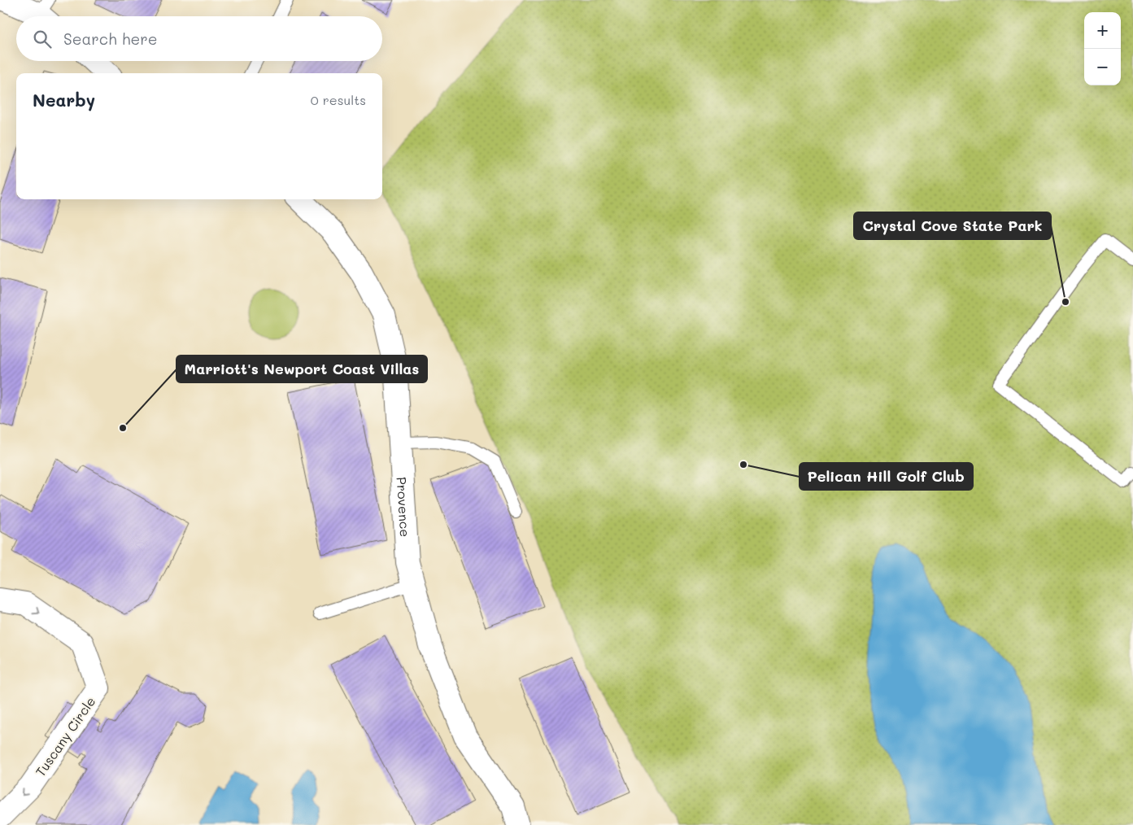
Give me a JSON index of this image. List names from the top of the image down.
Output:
{
  "streets": {
    "street": ["Provence", "Tuscany Circle"]
  },
  "places": ["Crystal Cove State Park", "Marriott's Newport Coast Villas", "Pelican Hill Golf Club"],
  "page": {
    "map_buttons": ["+", "−"],
    "search": "Search here",
    "heading": ["Nearby", "0 results"]
  }
}
